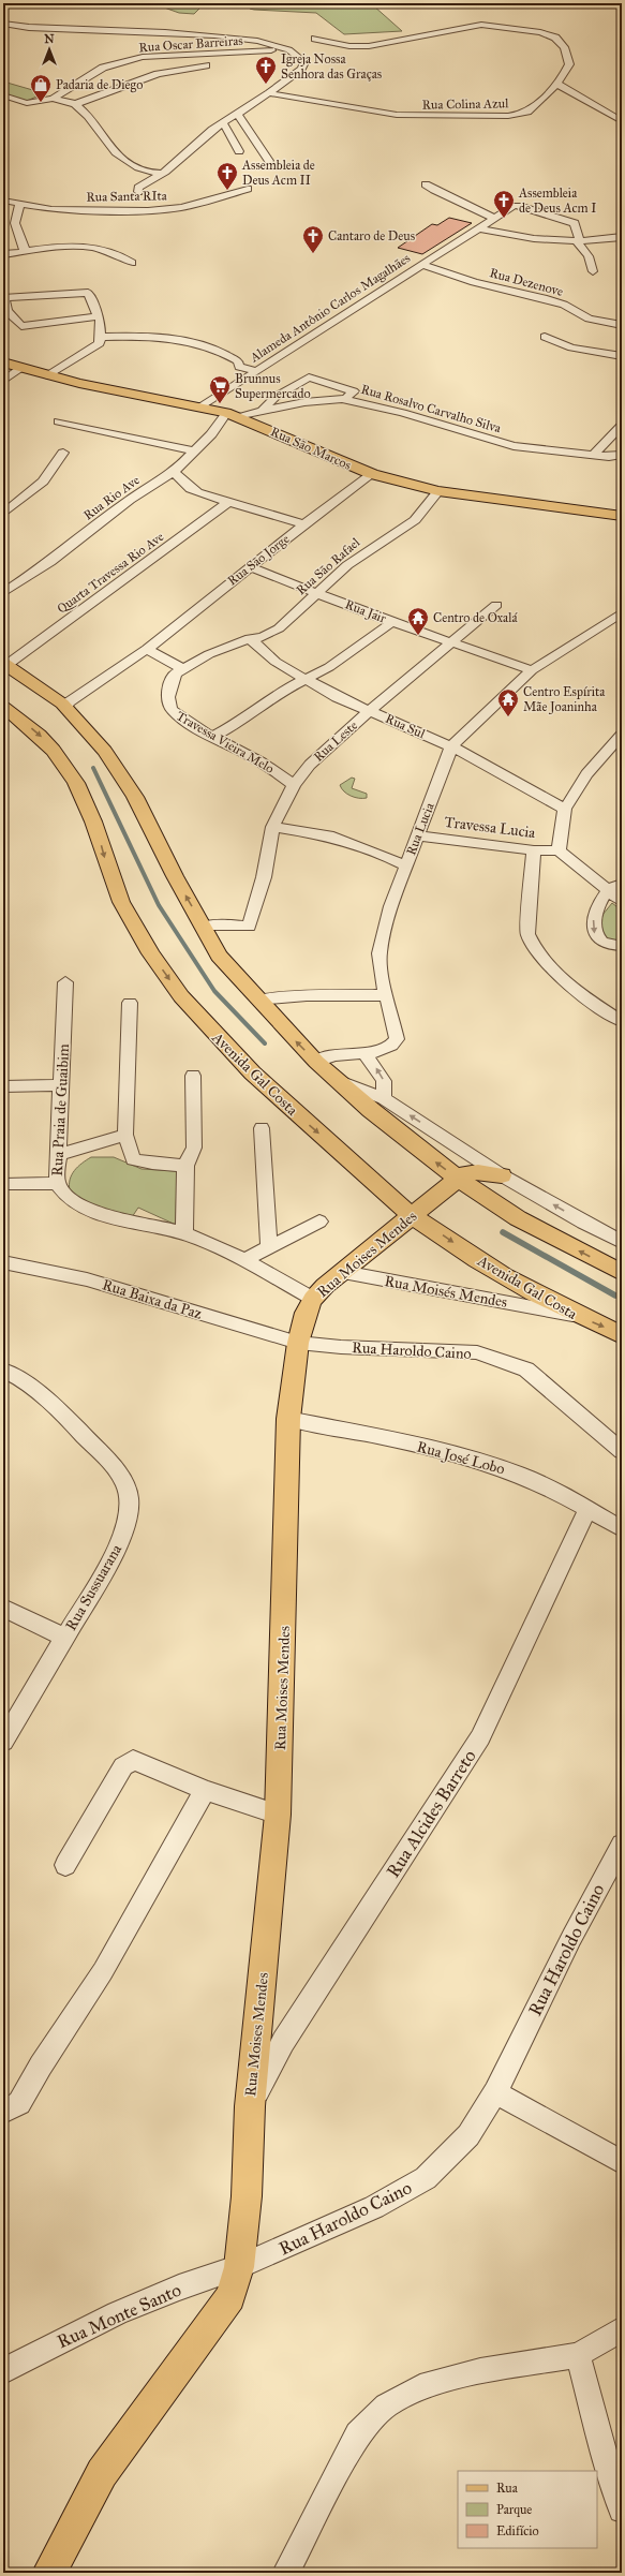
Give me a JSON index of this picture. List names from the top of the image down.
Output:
{
  "streets": {
    "main road": ["Rua São Marcos", "Avenida Gal Costa", "Rua Moises Mendes"],
    "street": [
      "Rua Oscar Barreiras",
      "Rua Colina Azul",
      "Rua Santa RIta",
      "Rua Dezenove",
      "Alameda Antônio Carlos Magalhães",
      "Rua Rosalvo Carvalho Silva",
      "Rua Rio Ave",
      "Rua São Jorge",
      "Rua São Rafael",
      "Quarta Travessa Rio Ave",
      "Rua Jair",
      "Rua Sul",
      "Rua Leste",
      "Travessa Vieira Melo",
      "Travessa Lucia",
      "Rua Lucia",
      "Rua Praia de Guaibim",
      "Rua Moisés Mendes",
      "Rua Baixa da Paz",
      "Rua Haroldo Caino",
      "Rua José Lobo",
      "Rua Sussuarana",
      "Rua Alcides Barreto",
      "Rua Monte Santo"
    ]
  },
  "crossings": [
    ["Rua Dezenove", "Alameda Antônio Carlos Magalhães"],
    ["Alameda Antônio Carlos Magalhães", "Rua São Marcos"],
    ["Rua Rosalvo Carvalho Silva", "Rua São Marcos"],
    ["Rua Rosalvo Carvalho Silva", "Rua Rio Ave"],
    ["Rua São Marcos", "Rua Rio Ave"],
    ["Rua São Marcos", "Rua São Jorge"],
    ["Rua São Marcos", "Rua São Rafael"],
    ["Rua São Jorge", "Rua Jair"],
    ["Rua São Rafael", "Rua Jair"],
    ["Rua São Rafael", "Rua Sul"],
    ["Rua Jair", "Rua Leste"],
    ["Rua Jair", "Rua Lucia"],
    ["Rua Sul", "Rua Leste"],
    ["Rua Sul", "Rua Lucia"],
    ["Rua Leste", "Travessa Vieira Melo"],
    ["Travessa Lucia", "Rua Lucia"],
    ["Avenida Gal Costa", "Rua Moises Mendes"],
    ["Avenida Gal Costa", "Rua Moisés Mendes"],
    ["Rua Praia de Guaibim", "Rua Moises Mendes"],
    ["Rua Moises Mendes", "Rua Moisés Mendes"],
    ["Rua Moises Mendes", "Rua Baixa da Paz"],
    ["Rua Moises Mendes", "Rua Haroldo Caino"],
    ["Rua Moises Mendes", "Rua José Lobo"],
    ["Rua Moises Mendes", "Rua Alcides Barreto"],
    ["Rua Moises Mendes", "Rua Monte Santo"],
    ["Rua Baixa da Paz", "Rua Haroldo Caino"],
    ["Rua Haroldo Caino", "Rua Monte Santo"],
    ["Rua José Lobo", "Rua Alcides Barreto"]
  ],
  "places": {
    "church": [
      "Igreja Nossa Senhora das Graças",
      "Assembleia de Deus Acm II",
      "Assembleia de Deus Acm I",
      "Cantaro de Deus"
    ],
    "shop": ["Padaria de Diego"],
    "supermarket": ["Brunnus Supermercado"],
    "temple": ["Centro de Oxalá", "Centro Espírita Mãe Joaninha"]
  },
  "legend": ["Rua", "Parque", "Edifício"],
  "north": "top"
}
